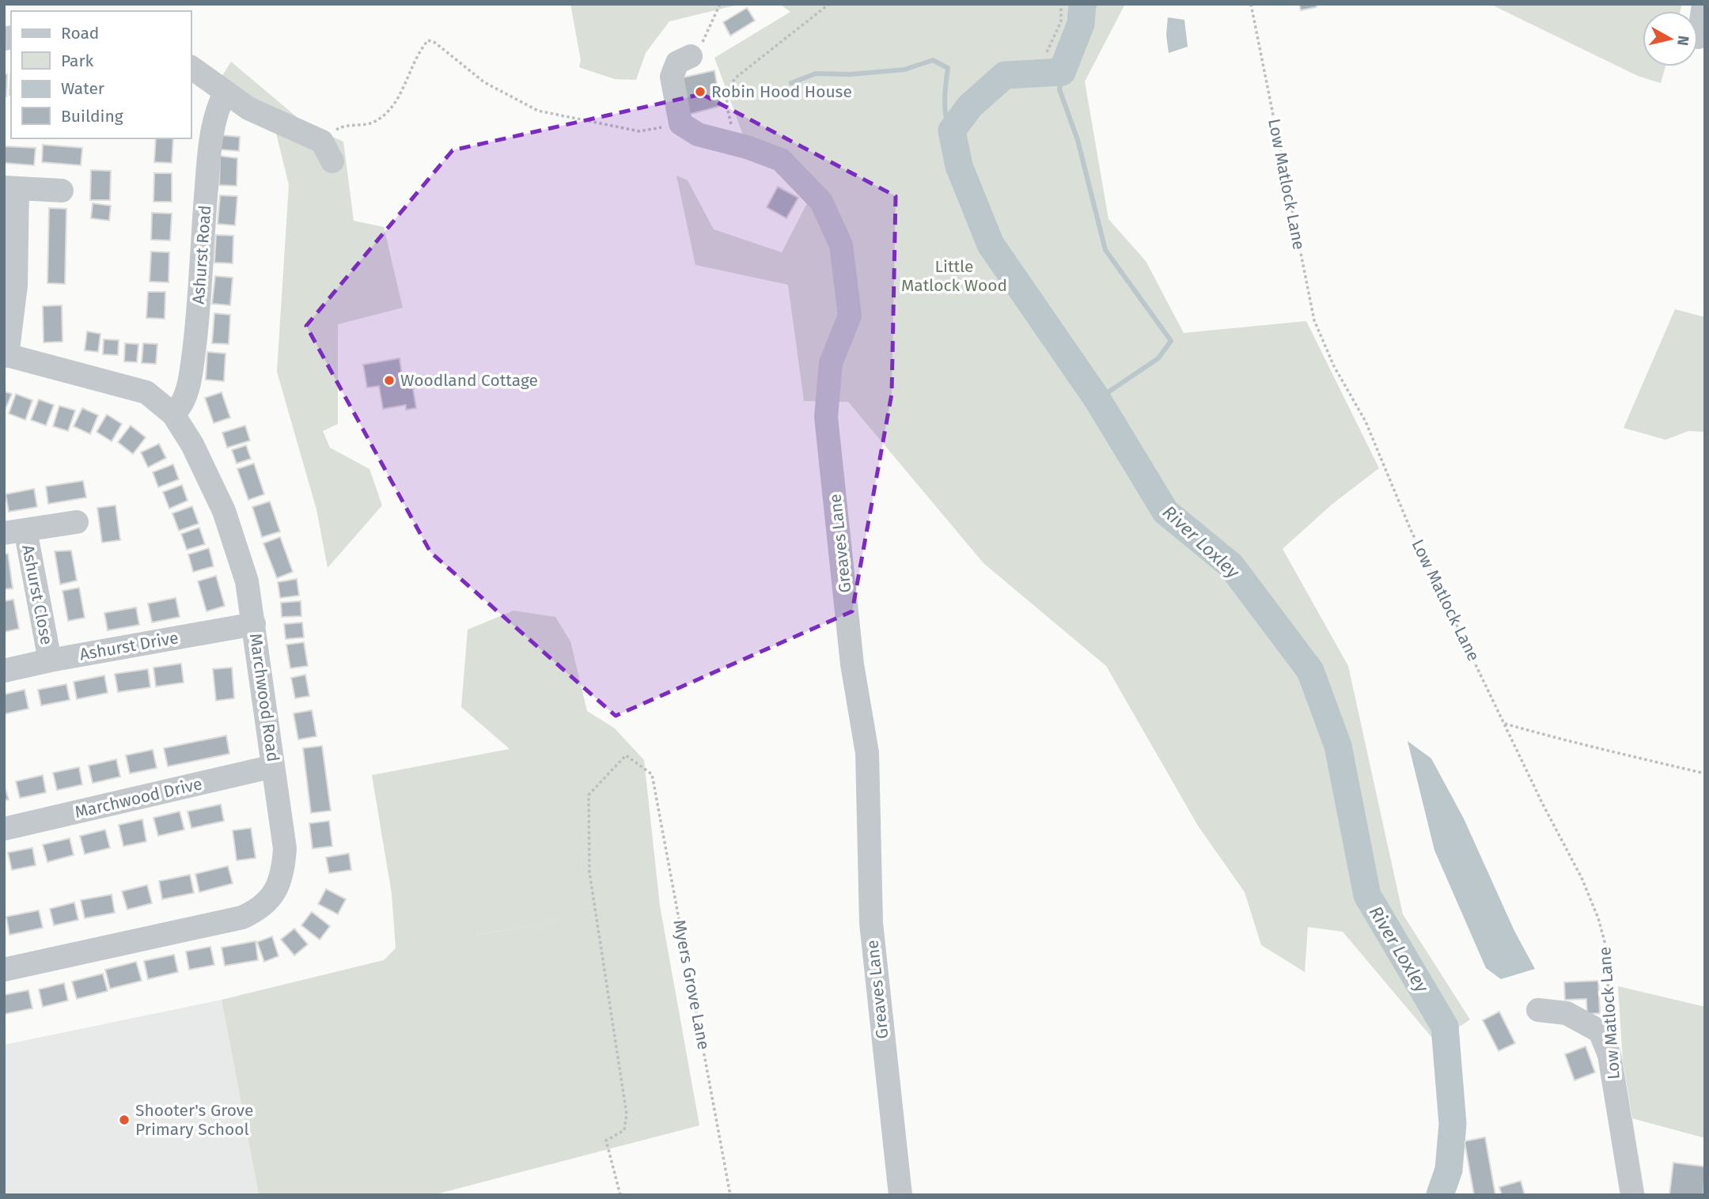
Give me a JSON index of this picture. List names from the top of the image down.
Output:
{
  "streets": {
    "street": [
      "Low Matlock Lane",
      "Ashurst Road",
      "Greaves Lane",
      "Ashurst Close",
      "Ashurst Drive",
      "Marchwood Road",
      "Marchwood Drive"
    ],
    "path": ["Myers Grove Lane"]
  },
  "crossings": [
    ["Ashurst Road", "Marchwood Road"],
    ["Ashurst Close", "Ashurst Drive"],
    ["Ashurst Drive", "Marchwood Road"],
    ["Marchwood Road", "Marchwood Drive"]
  ],
  "water": ["River Loxley"],
  "parks": ["Little Matlock Wood"],
  "places": ["Robin Hood House", "Woodland Cottage", "Shooter's Grove Primary School"],
  "legend": [
    "Road",
    "Park",
    "Water",
    "Building"
  ],
  "north": "right"
}
